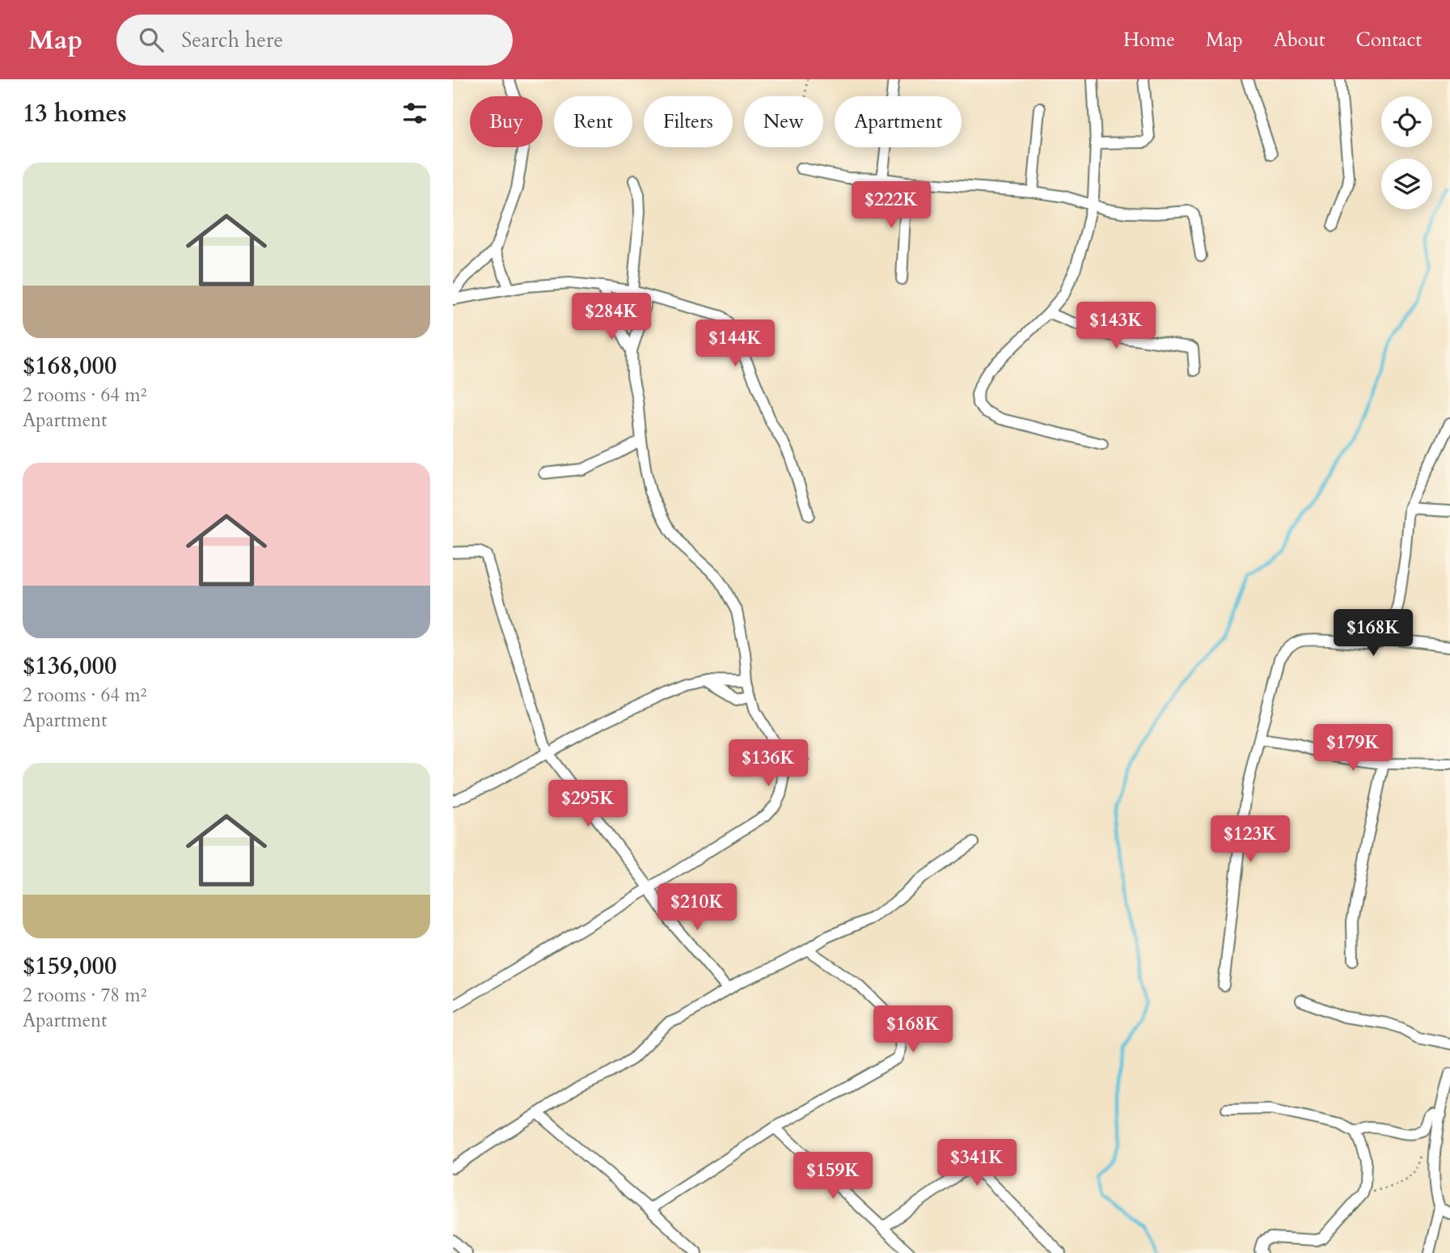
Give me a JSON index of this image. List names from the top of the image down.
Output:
{
  "page": {
    "header": "Map",
    "search": "Search here",
    "nav": [
      "Home",
      "Map",
      "About",
      "Contact"
    ],
    "heading": "13 homes",
    "chip": [
      "Buy",
      "Rent",
      "Filters",
      "New",
      "Apartment"
    ],
    "list": [
      {
        "name": "$168,000",
        "note": "2 rooms · 64 m² · Apartment"
      },
      {
        "name": "$136,000",
        "note": "2 rooms · 64 m² · Apartment"
      },
      {
        "name": "$159,000",
        "note": "2 rooms · 78 m² · Apartment"
      }
    ],
    "price": [
      "$222K",
      "$284K",
      "$143K",
      "$144K",
      "$168K",
      "$179K",
      "$136K",
      "$295K",
      "$123K",
      "$210K",
      "$168K",
      "$341K",
      "$159K"
    ]
  }
}
